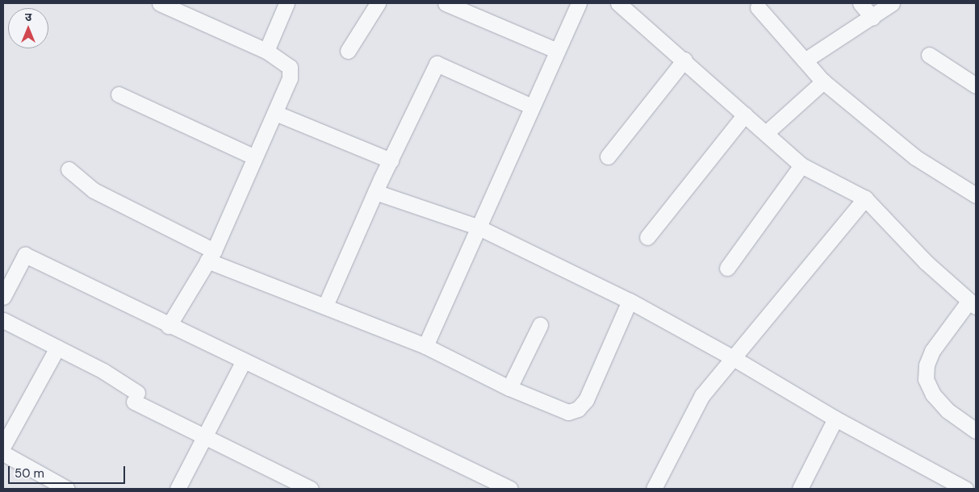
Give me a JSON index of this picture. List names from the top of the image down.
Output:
{
  "scale_bar": "50 m",
  "north": "top"
}
